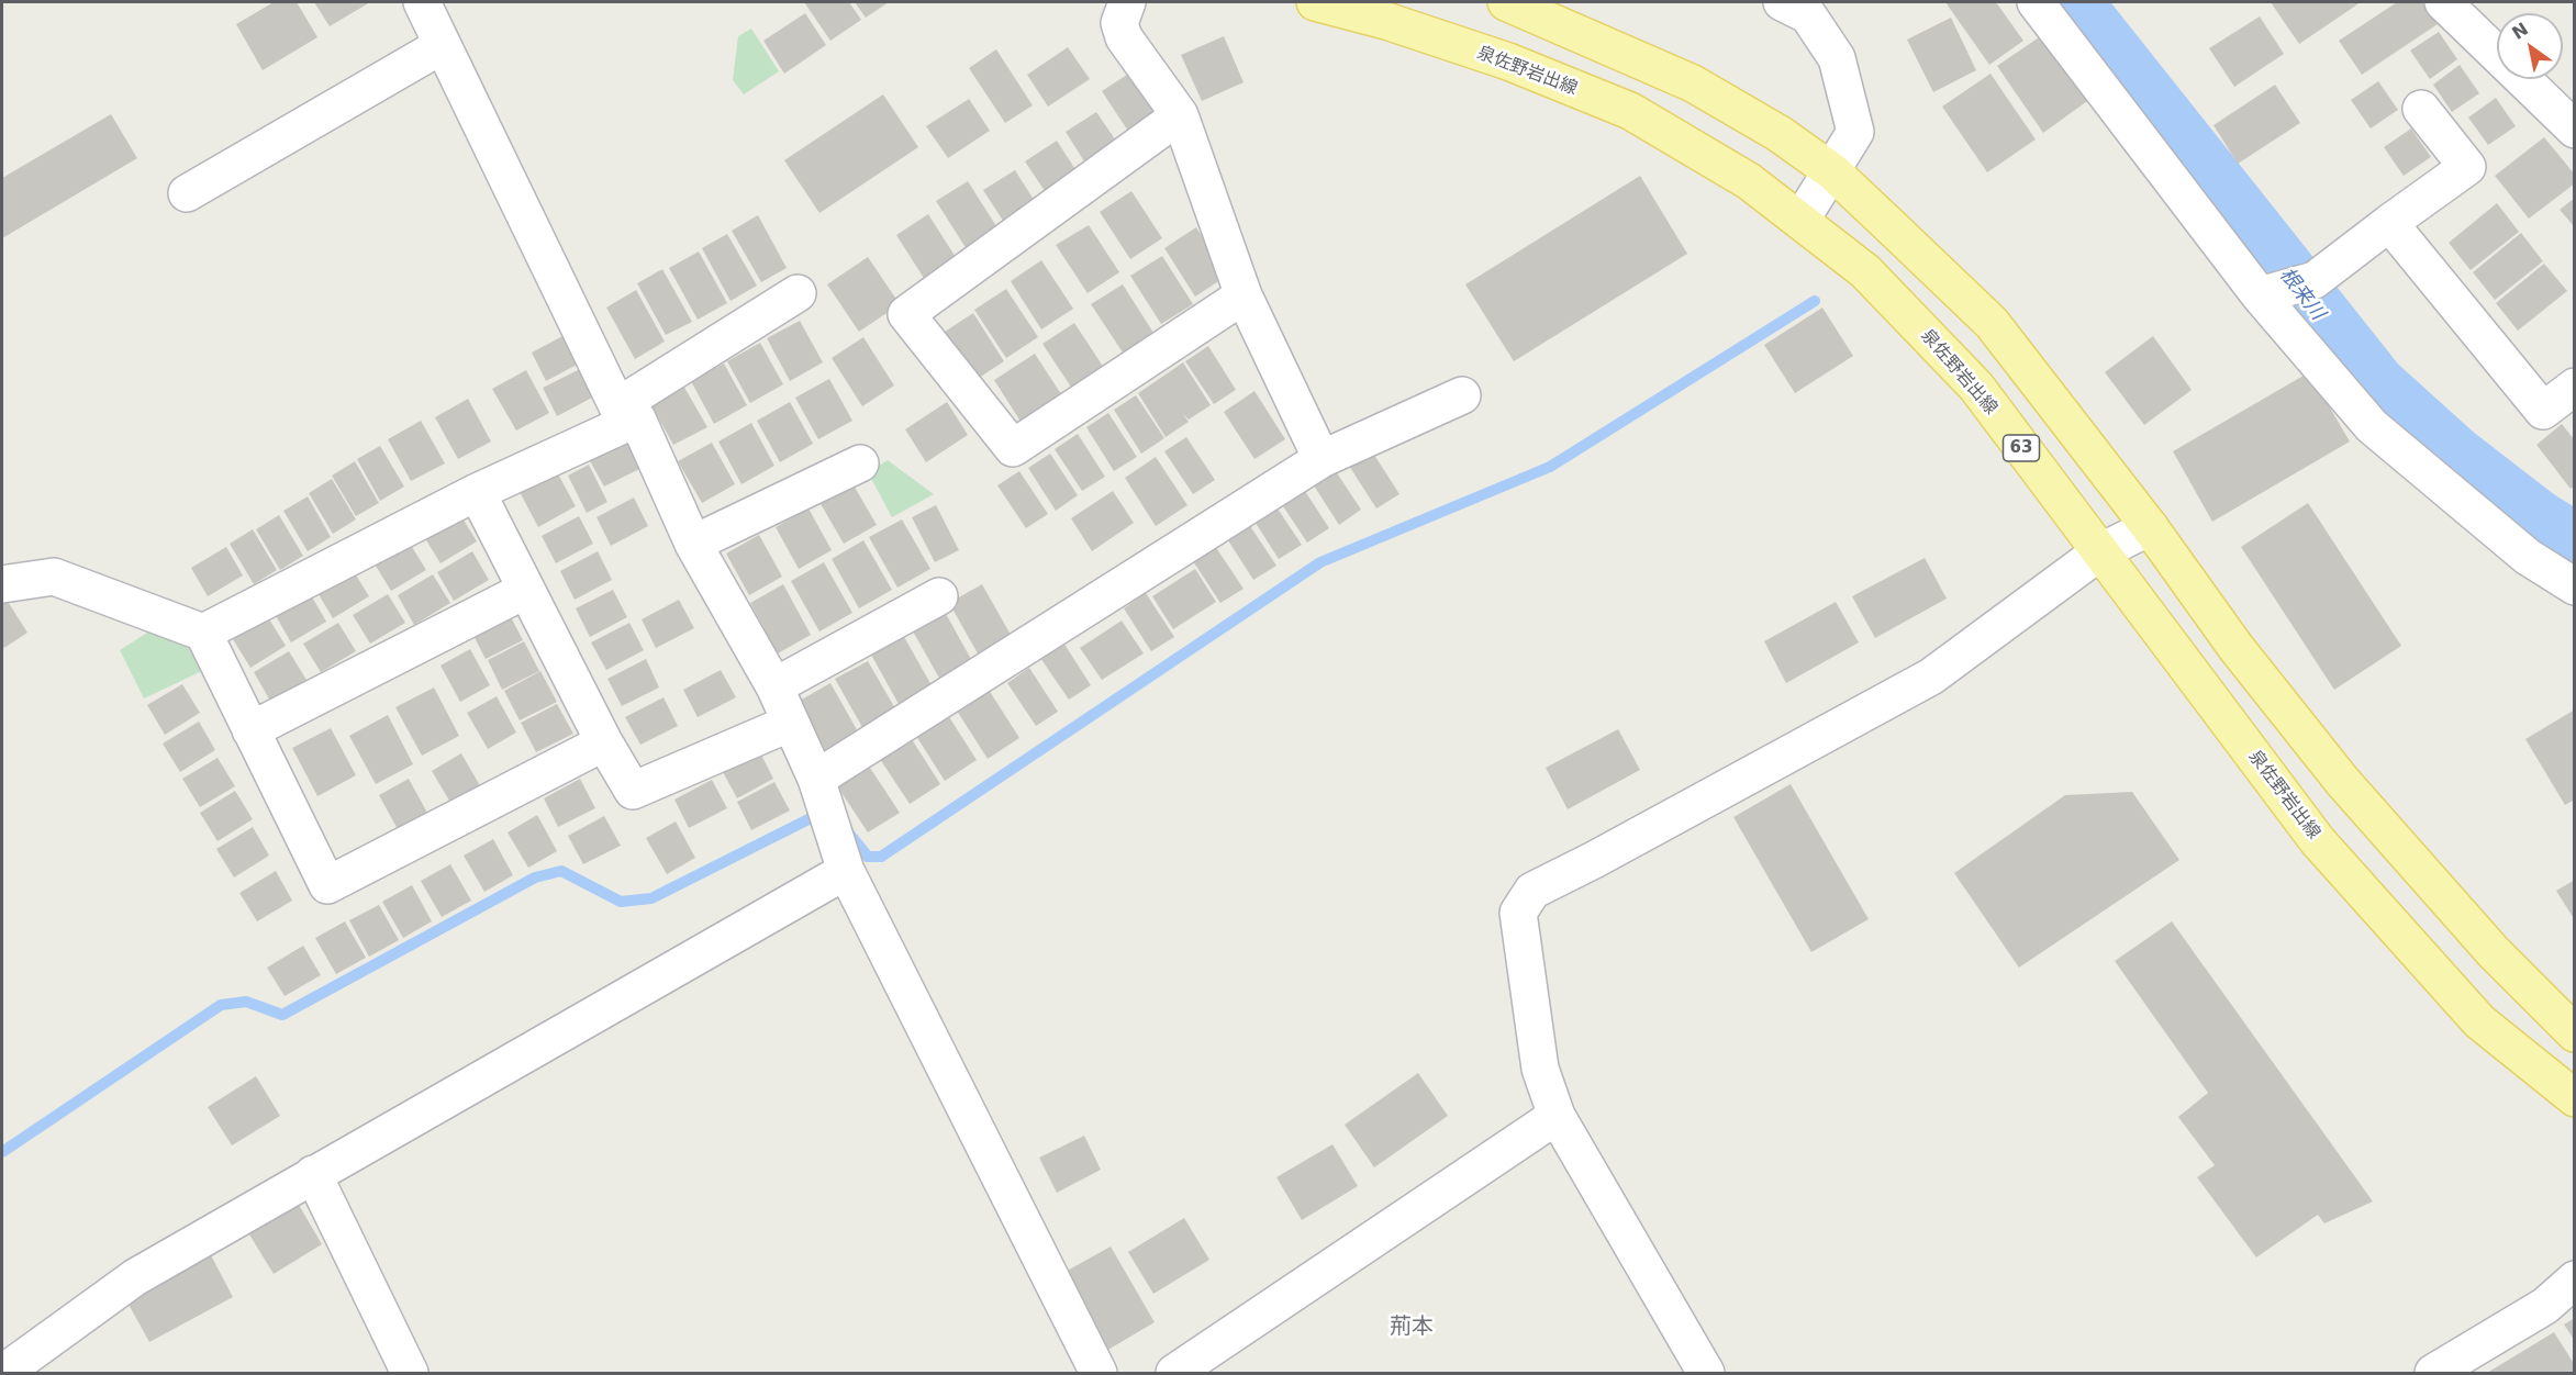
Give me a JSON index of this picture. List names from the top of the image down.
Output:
{
  "streets": {
    "main road": ["泉佐野岩出線", "63"]
  },
  "districts": ["荊本"],
  "water": ["根来川"],
  "north": "top left"
}
